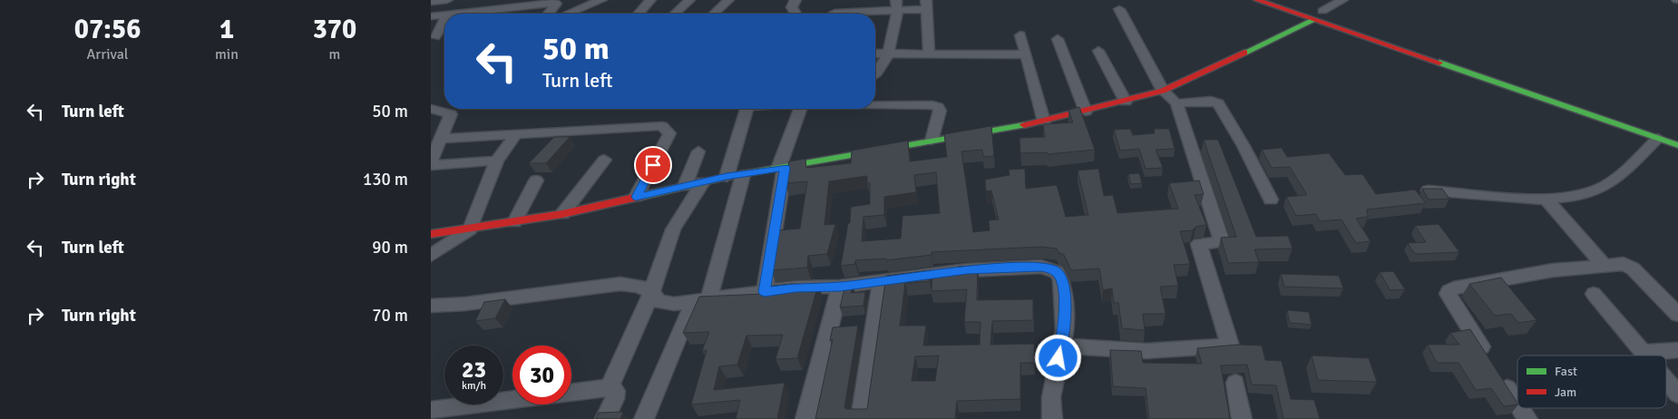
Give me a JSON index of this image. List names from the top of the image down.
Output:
{
  "legend": ["Fast", "Jam"],
  "page": {
    "eta": [
      "07:56",
      "Arrival",
      "1",
      "min",
      "370",
      "m"
    ],
    "turn": ["50 m", "Turn left"],
    "list": [
      {
        "name": "Turn left",
        "value": "50 m"
      },
      {
        "name": "Turn right",
        "value": "130 m"
      },
      {
        "name": "Turn left",
        "value": "90 m"
      },
      {
        "name": "Turn right",
        "value": "70 m"
      }
    ],
    "speed": "23 km/h",
    "limit": "30"
  }
}
